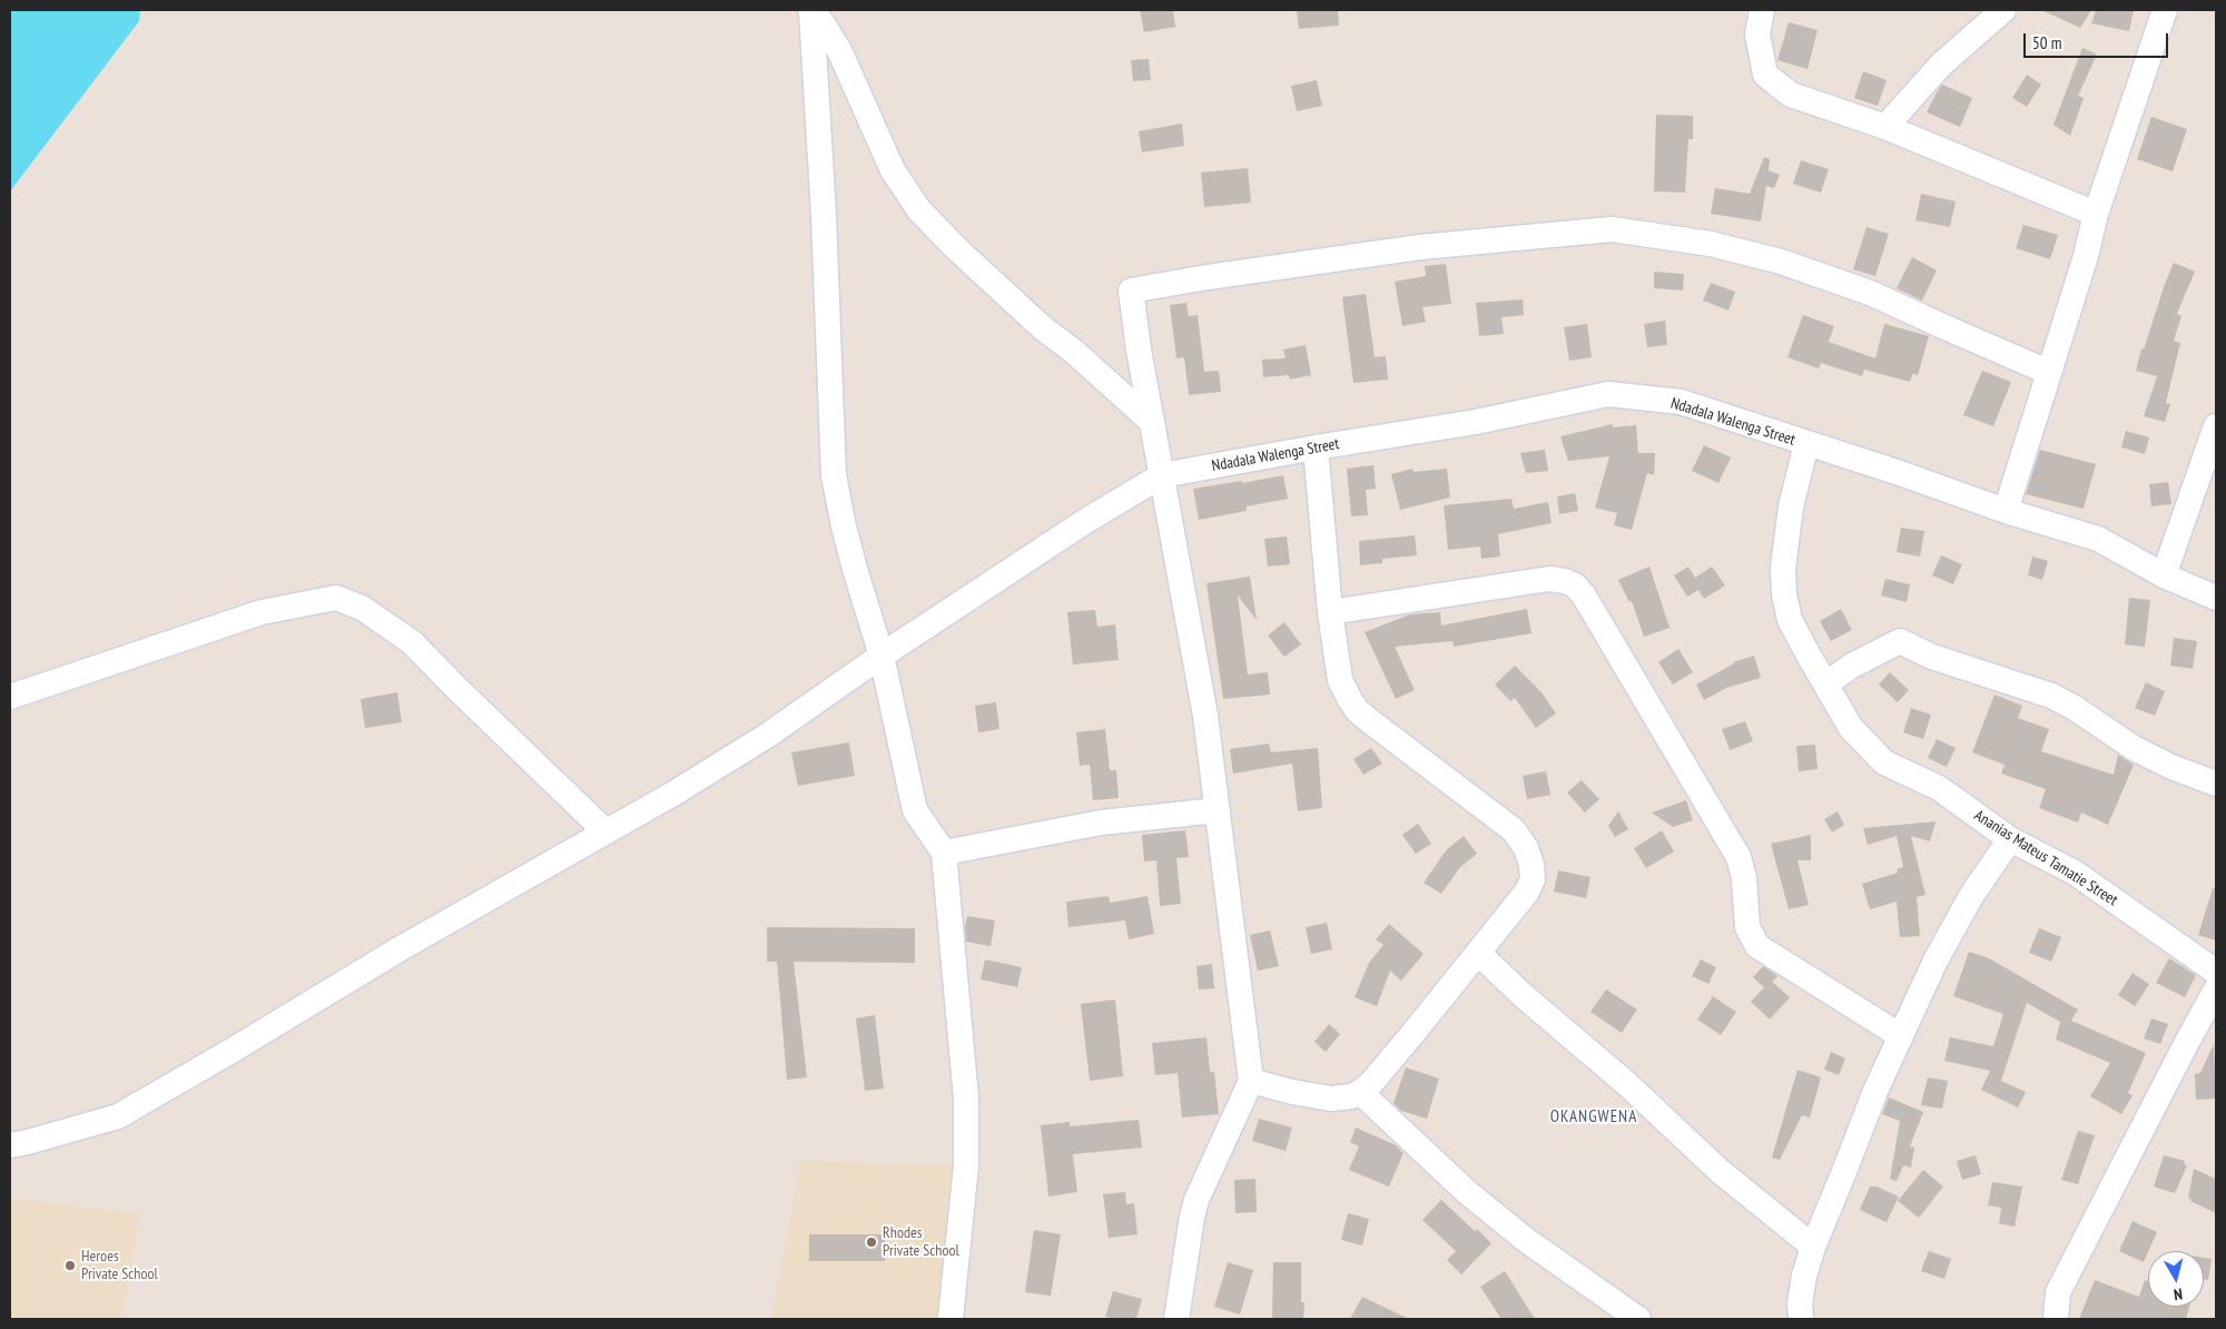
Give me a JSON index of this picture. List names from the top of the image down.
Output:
{
  "streets": {
    "street": ["Ndadala Walenga Street", "Ananias Mateus Tamatie Street"]
  },
  "crossings": [
    ["Ndadala Walenga Street", "Ananias Mateus Tamatie Street"]
  ],
  "districts": ["OKANGWENA"],
  "places": ["Rhodes Private School", "Heroes Private School"],
  "scale_bar": "50 m",
  "north": "bottom"
}
